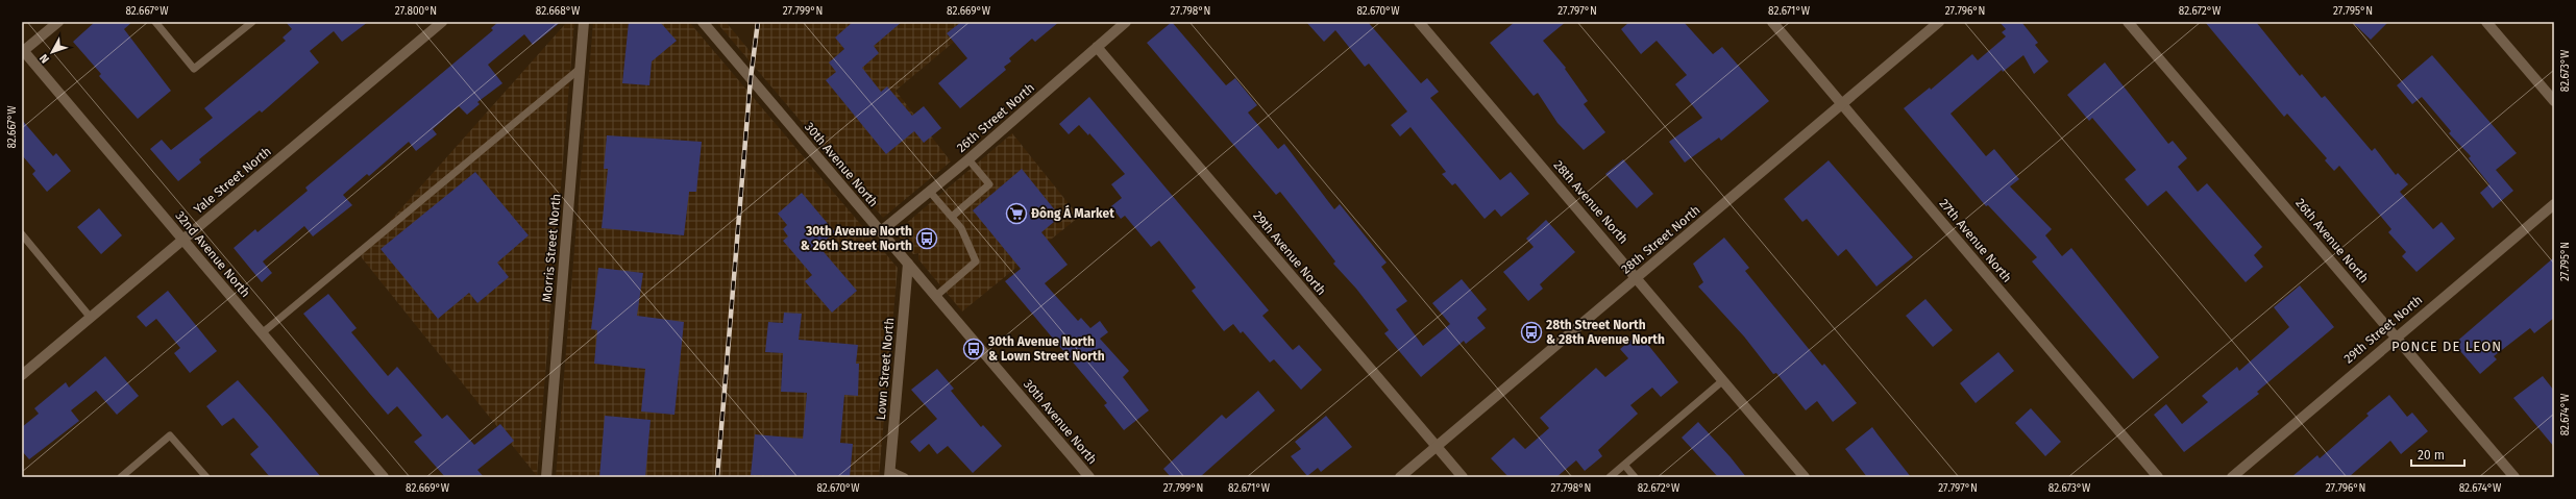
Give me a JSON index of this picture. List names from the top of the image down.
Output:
{
  "streets": {
    "street": [
      "26th Street North",
      "30th Avenue North",
      "Yale Street North",
      "28th Avenue North",
      "28th Street North",
      "27th Avenue North",
      "26th Avenue North",
      "Morris Street North",
      "29th Avenue North",
      "32nd Avenue North",
      "29th Street North",
      "Lown Street North"
    ]
  },
  "crossings": [
    ["26th Street North", "30th Avenue North"],
    ["26th Street North", "29th Avenue North"],
    ["30th Avenue North", "Lown Street North"],
    ["Yale Street North", "32nd Avenue North"],
    ["28th Avenue North", "28th Street North"],
    ["28th Street North", "27th Avenue North"],
    ["28th Street North", "29th Avenue North"],
    ["26th Avenue North", "29th Street North"]
  ],
  "districts": ["PONCE DE LEON"],
  "places": {
    "supermarket": ["Đông Á Market"],
    "bus stop": ["30th Avenue North & 26th Street North", "28th Street North & 28th Avenue North", "30th Avenue North & Lown Street North"]
  },
  "scale_bar": "20 m",
  "north": "bottom left",
  "coordinates": [
    "82.667°W",
    "27.800°N",
    "82.668°W",
    "27.799°N",
    "82.669°W",
    "27.798°N",
    "82.670°W",
    "27.797°N",
    "82.671°W",
    "27.796°N",
    "82.672°W",
    "27.795°N",
    "82.673°W",
    "82.674°W"
  ]
}
